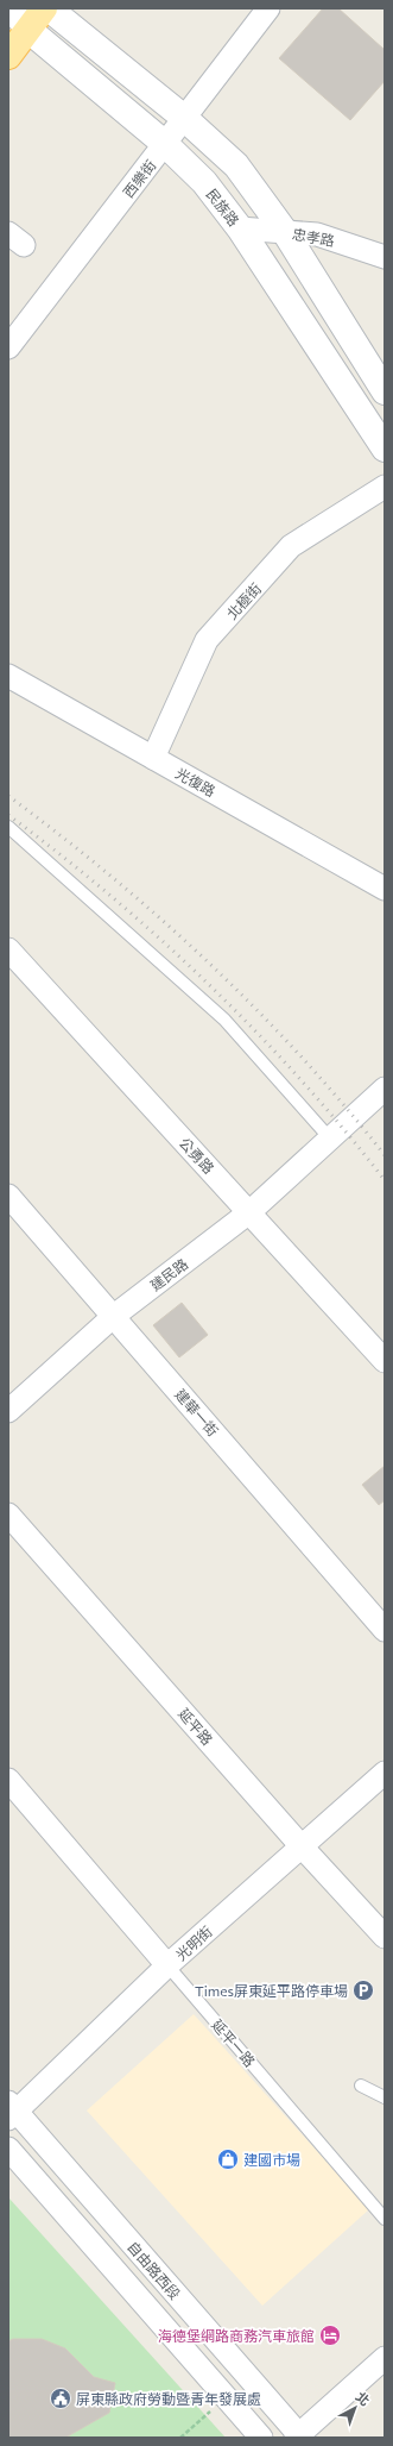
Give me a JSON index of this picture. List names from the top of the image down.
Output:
{
  "streets": {
    "street": [
      "西樂街",
      "民族路",
      "忠孝路",
      "北極街",
      "光復路",
      "公勇路",
      "建民路",
      "建華一街",
      "延平路",
      "光明街",
      "延平一路",
      "自由路西段"
    ]
  },
  "crossings": [
    ["西樂街", "民族路"],
    ["民族路", "忠孝路"],
    ["北極街", "光復路"],
    ["公勇路", "建民路"],
    ["建民路", "建華一街"],
    ["延平路", "光明街"],
    ["光明街", "延平一路"],
    ["光明街", "自由路西段"]
  ],
  "places": {
    "parking": ["Times屏東延平路停車場"],
    "shop": ["建國市場"],
    "hotel": ["海德堡網路商務汽車旅館"],
    "public building": ["屏東縣政府勞動暨青年發展處"]
  },
  "north": "top right"
}
